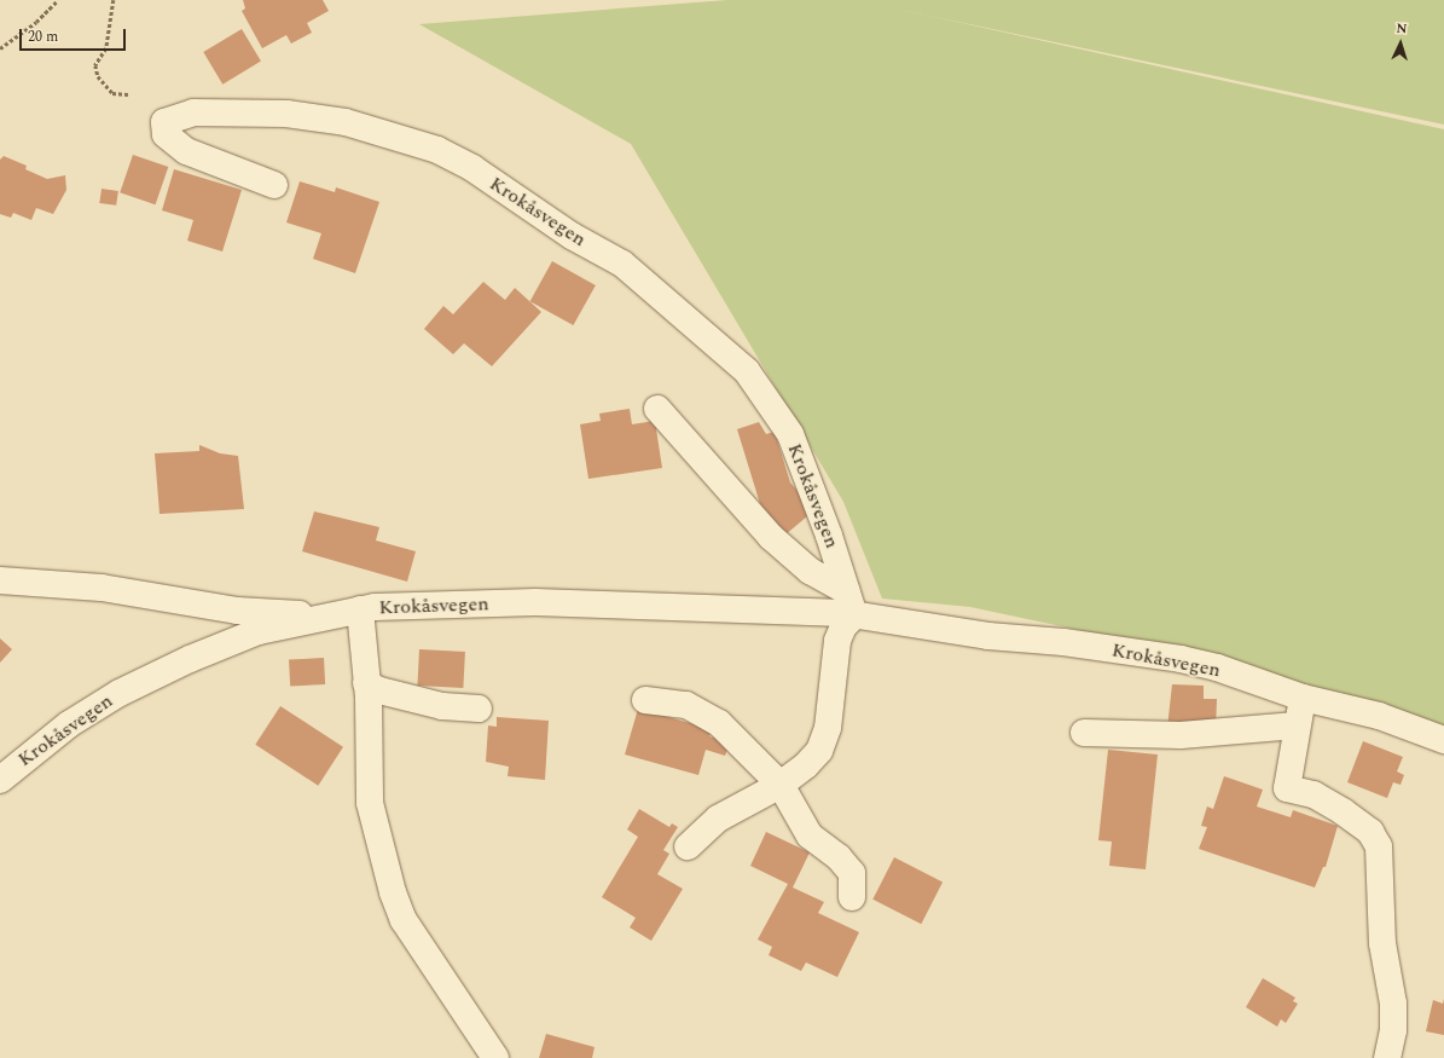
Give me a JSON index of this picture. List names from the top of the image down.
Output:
{
  "streets": {
    "street": ["Krokåsvegen"]
  },
  "scale_bar": "20 m",
  "north": "top"
}
